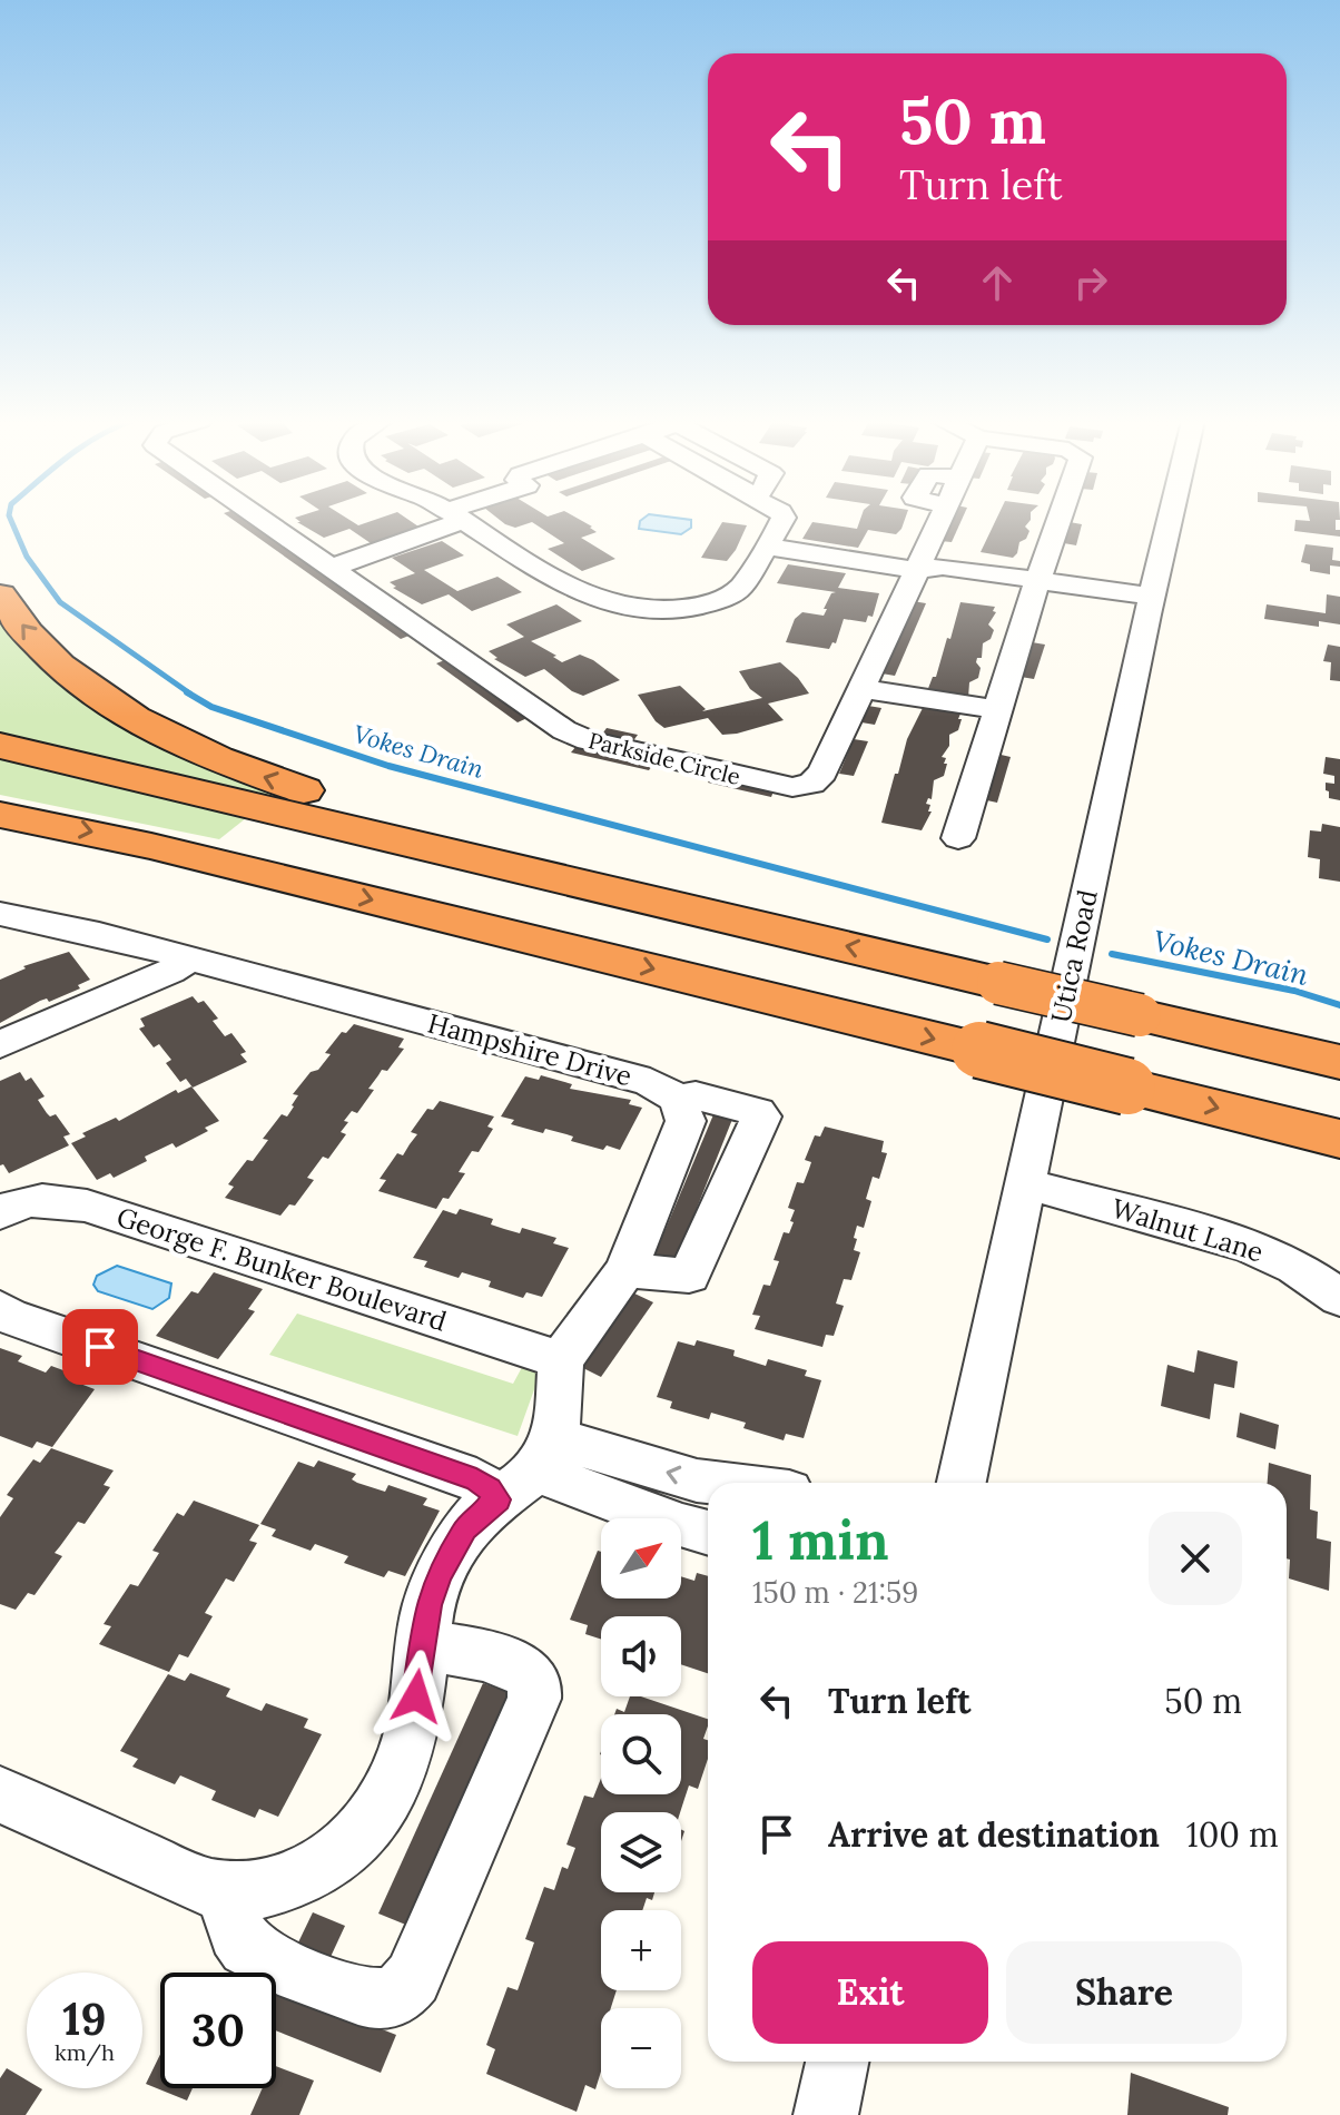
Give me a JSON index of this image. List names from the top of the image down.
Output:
{
  "streets": {
    "street": [
      "Parkside Circle",
      "Utica Road",
      "Hampshire Drive",
      "Walnut Lane",
      "George F. Bunker Boulevard"
    ]
  },
  "crossings": [
    ["Utica Road", "Walnut Lane"]
  ],
  "water": ["Vokes Drain"],
  "north": "top right",
  "page": {
    "turn": ["50 m", "Turn left"],
    "heading": ["1 min", "150 m · 21:59"],
    "map_buttons": ["+", "−"],
    "list": [
      {
        "name": "Turn left",
        "value": "50 m"
      },
      {
        "name": "Arrive at destination",
        "value": "100 m"
      }
    ],
    "buttons": ["Exit", "Share"],
    "speed": "19 km/h",
    "limit": "30"
  }
}
